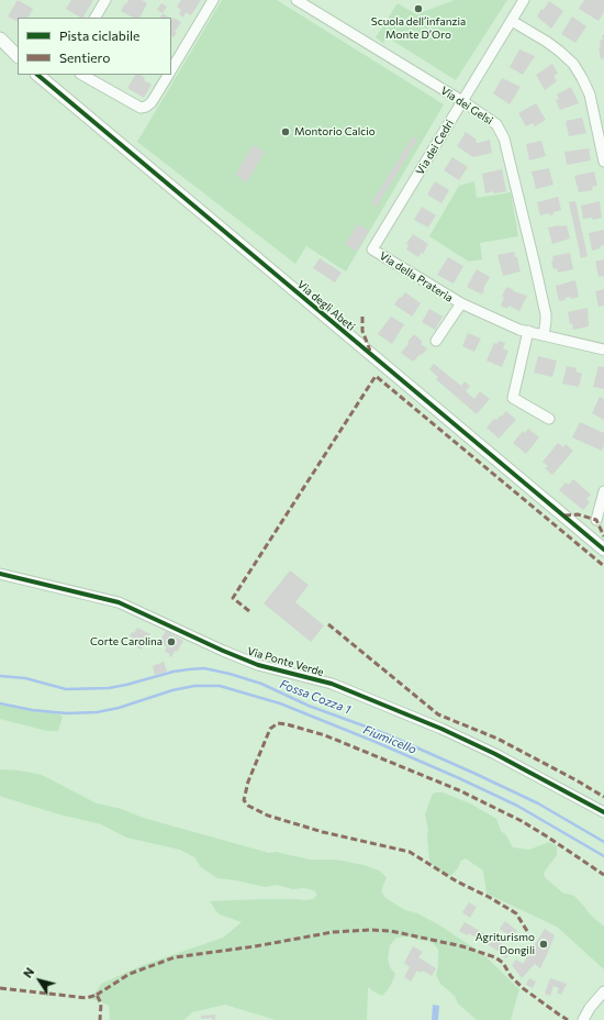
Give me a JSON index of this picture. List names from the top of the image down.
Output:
{
  "streets": {
    "street": [
      "Via dei Gelsi",
      "Via dei Cedri",
      "Via della Prateria",
      "Via degli Abeti",
      "Via Ponte Verde"
    ]
  },
  "crossings": [
    ["Via dei Gelsi", "Via dei Cedri"],
    ["Via dei Gelsi", "Via della Prateria"],
    ["Via dei Cedri", "Via della Prateria"]
  ],
  "water": ["Fossa Cozza 1", "Fiumicello"],
  "places": [
    "Scuola dell’infanzia Monte D’Oro",
    "Montorio Calcio",
    "Corte Carolina",
    "Agriturismo Dongili"
  ],
  "legend": ["Pista ciclabile", "Sentiero"],
  "north": "top left"
}
